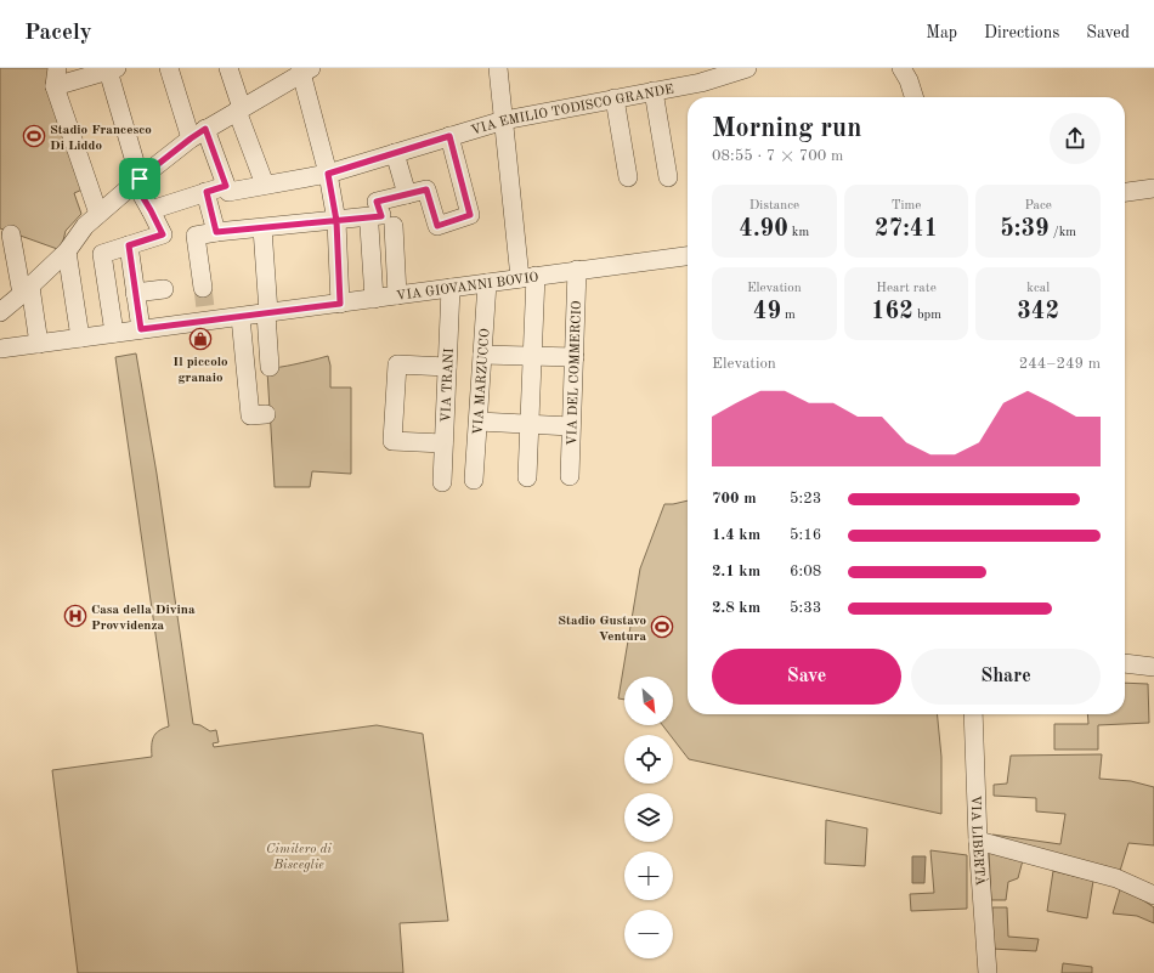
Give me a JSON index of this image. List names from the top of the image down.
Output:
{
  "streets": {
    "street": [
      "VIA EMILIO TODISCO GRANDE",
      "VIA GIOVANNI BOVIO",
      "VIA DEL COMMERCIO",
      "VIA MARZUCCO",
      "VIA TRANI",
      "VIA LIBERTÀ"
    ]
  },
  "crossings": [
    ["VIA GIOVANNI BOVIO", "VIA DEL COMMERCIO"],
    ["VIA GIOVANNI BOVIO", "VIA MARZUCCO"],
    ["VIA GIOVANNI BOVIO", "VIA TRANI"]
  ],
  "parks": ["Cimitero di Bisceglie"],
  "places": {
    "sports": ["Stadio Francesco Di Liddo", "Stadio Gustavo Ventura"],
    "shop": ["Il piccolo granaio"],
    "hospital": ["Casa della Divina Provvidenza"]
  },
  "north": "bottom right",
  "page": {
    "header": "Pacely",
    "nav": ["Map", "Directions", "Saved"],
    "heading": ["Morning run", "08:55 · 7 × 700 m"],
    "stats": [
      ["Distance", "4.90 km"],
      ["Time", "27:41"],
      ["Pace", "5:39 /km"],
      ["Elevation", "49 m"],
      ["Heart rate", "162 bpm"],
      ["kcal", "342"]
    ],
    "chart": ["Elevation", "244–249 m"],
    "list": [
      {
        "name": "700 m",
        "note": "5:23"
      },
      {
        "name": "1.4 km",
        "note": "5:16"
      },
      {
        "name": "2.1 km",
        "note": "6:08"
      },
      {
        "name": "2.8 km",
        "note": "5:33"
      }
    ],
    "buttons": ["Save", "Share"],
    "map_buttons": ["+", "−"]
  }
}
